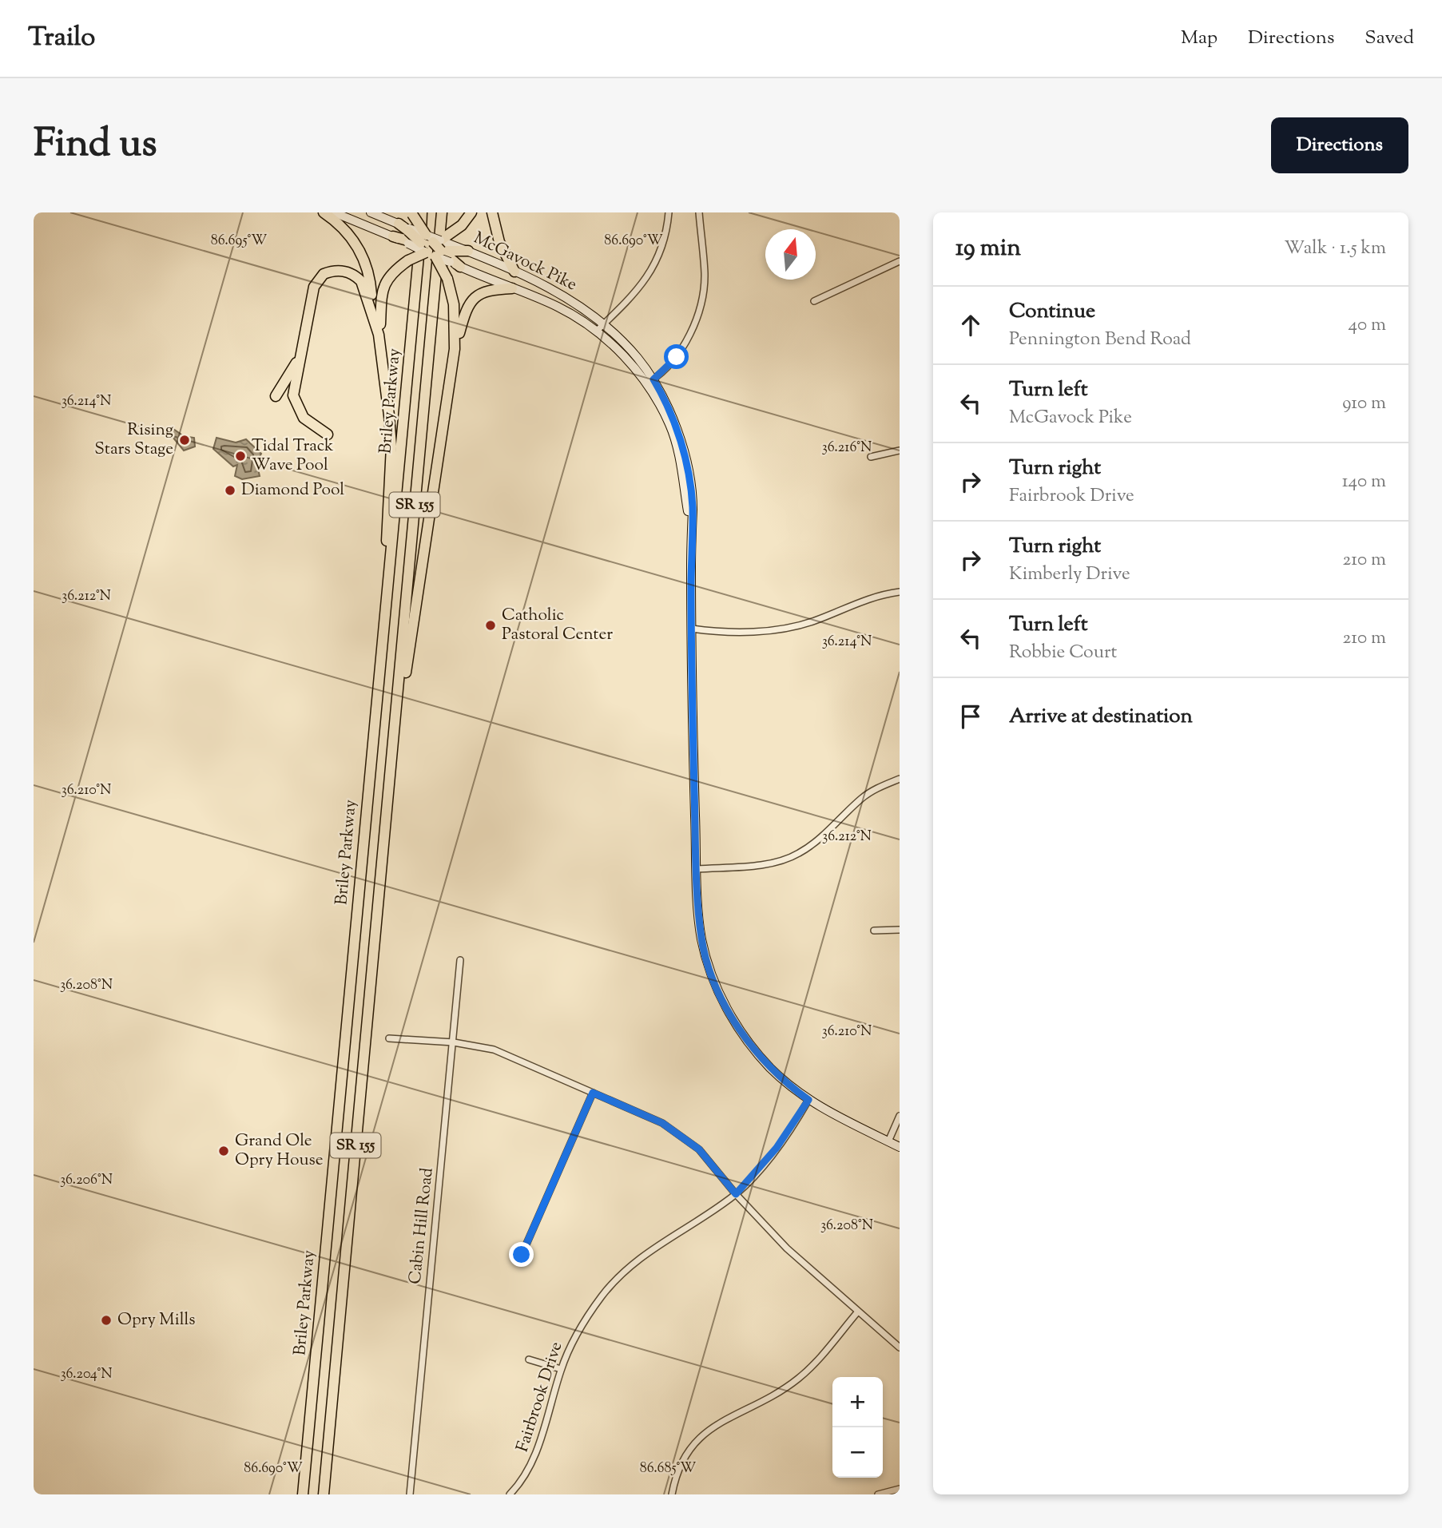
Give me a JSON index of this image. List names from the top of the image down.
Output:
{
  "streets": {
    "highway": ["Briley Parkway", "SR 155"],
    "main road": ["McGavock Pike"],
    "street": ["Cabin Hill Road", "Fairbrook Drive"]
  },
  "crossings": [
    ["McGavock Pike", "Fairbrook Drive"]
  ],
  "places": [
    "Rising Stars Stage",
    "Tidal Track Wave Pool",
    "Diamond Pool",
    "Catholic Pastoral Center",
    "Grand Ole Opry House",
    "Opry Mills"
  ],
  "north": "top",
  "page": {
    "header": "Trailo",
    "nav": ["Map", "Directions", "Saved"],
    "title": "Find us",
    "buttons": "Directions",
    "heading": ["19 min", "Walk · 1.5 km"],
    "list": [
      ["Continue", "Pennington Bend Road", "40 m"],
      ["Turn left", "McGavock Pike", "910 m"],
      ["Turn right", "Fairbrook Drive", "140 m"],
      ["Turn right", "Kimberly Drive", "210 m"],
      ["Turn left", "Robbie Court", "210 m"],
      "Arrive at destination"
    ],
    "map_buttons": ["+", "−"]
  },
  "coordinates": [
    "86.695°W",
    "86.690°W",
    "36.214°N",
    "36.216°N",
    "36.212°N",
    "36.210°N",
    "36.208°N",
    "36.206°N",
    "36.204°N",
    "86.685°W"
  ]
}
